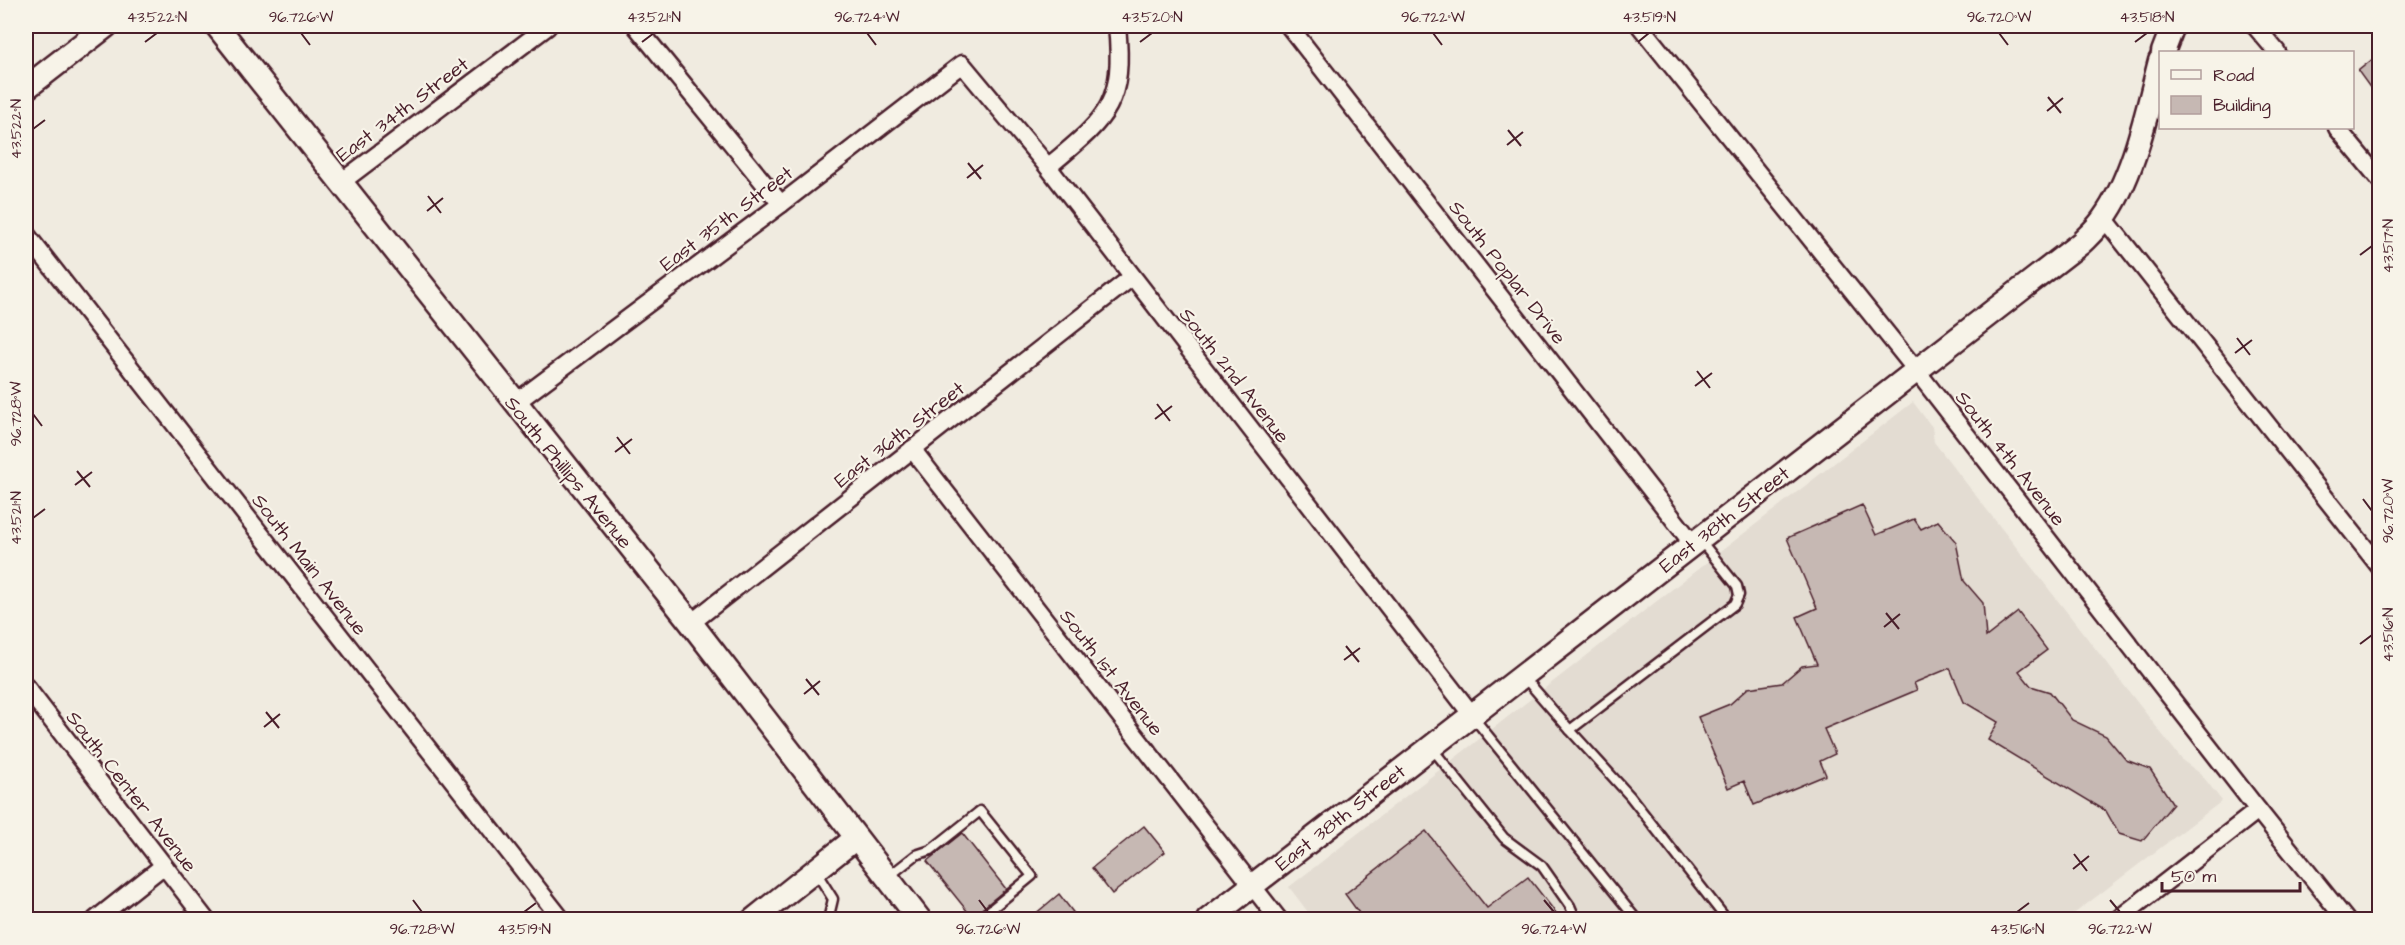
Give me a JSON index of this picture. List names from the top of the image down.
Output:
{
  "streets": {
    "street": [
      "East 34th Street",
      "East 35th Street",
      "South Poplar Drive",
      "South 2nd Avenue",
      "East 36th Street",
      "South 4th Avenue",
      "South Phillips Avenue",
      "East 38th Street",
      "South Main Avenue",
      "South 1st Avenue",
      "South Center Avenue"
    ]
  },
  "crossings": [
    ["East 34th Street", "South Phillips Avenue"],
    ["East 35th Street", "South 2nd Avenue"],
    ["East 35th Street", "South Phillips Avenue"],
    ["South Poplar Drive", "East 38th Street"],
    ["South 2nd Avenue", "East 36th Street"],
    ["South 2nd Avenue", "East 38th Street"],
    ["East 36th Street", "South Phillips Avenue"],
    ["East 36th Street", "South 1st Avenue"],
    ["South 4th Avenue", "East 38th Street"],
    ["East 38th Street", "South 1st Avenue"]
  ],
  "legend": ["Road", "Building"],
  "scale_bar": "50 m",
  "coordinates": [
    "43.522°N",
    "96.726°W",
    "43.521°N",
    "96.724°W",
    "43.520°N",
    "96.722°W",
    "43.519°N",
    "96.720°W",
    "43.518°N",
    "43.517°N",
    "96.728°W",
    "43.516°N"
  ]
}
